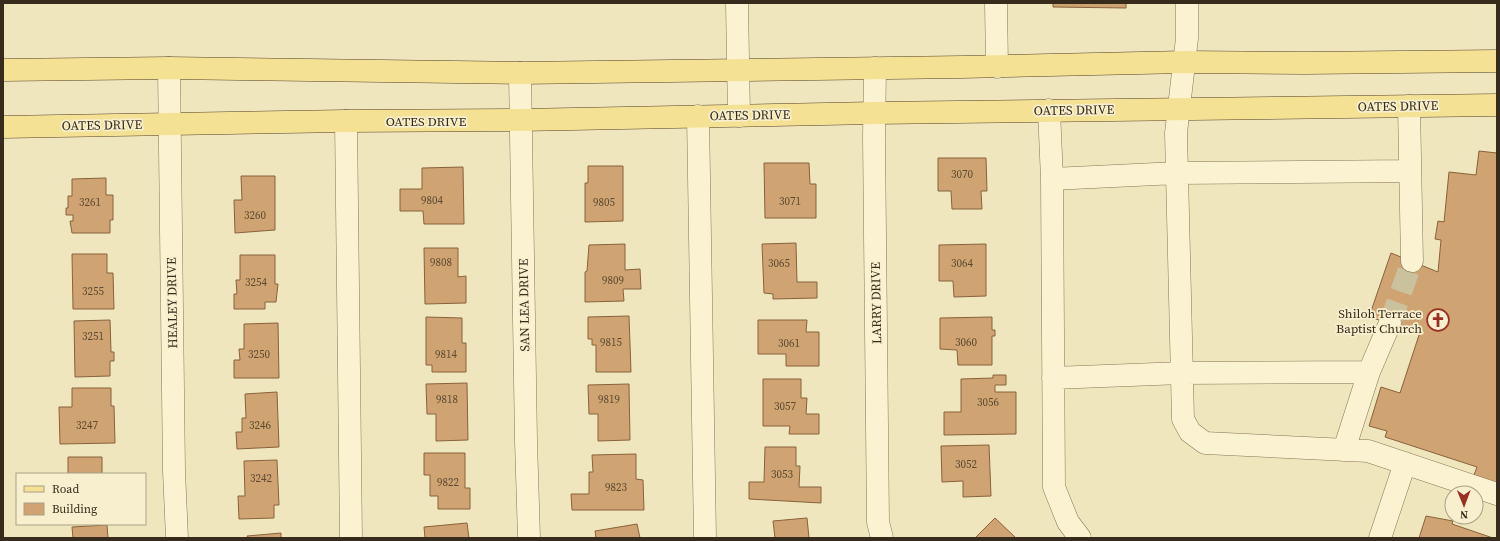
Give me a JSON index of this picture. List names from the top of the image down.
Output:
{
  "streets": {
    "main road": ["OATES DRIVE"],
    "street": ["HEALEY DRIVE", "LARRY DRIVE", "SAN LEA DRIVE"]
  },
  "crossings": [
    ["OATES DRIVE", "HEALEY DRIVE"],
    ["OATES DRIVE", "LARRY DRIVE"],
    ["OATES DRIVE", "SAN LEA DRIVE"]
  ],
  "places": {
    "church": ["Shiloh Terrace Baptist Church"]
  },
  "house_numbers": [
    "3070",
    "9804",
    "3071",
    "3261",
    "9805",
    "3260",
    "9808",
    "3065",
    "3064",
    "9809",
    "3254",
    "3255",
    "3251",
    "9815",
    "3060",
    "3061",
    "3250",
    "9814",
    "9818",
    "9819",
    "3056",
    "3057",
    "3247",
    "3246",
    "3052",
    "3053",
    "3242",
    "9822",
    "9823"
  ],
  "legend": ["Road", "Building"],
  "north": "bottom"
}
